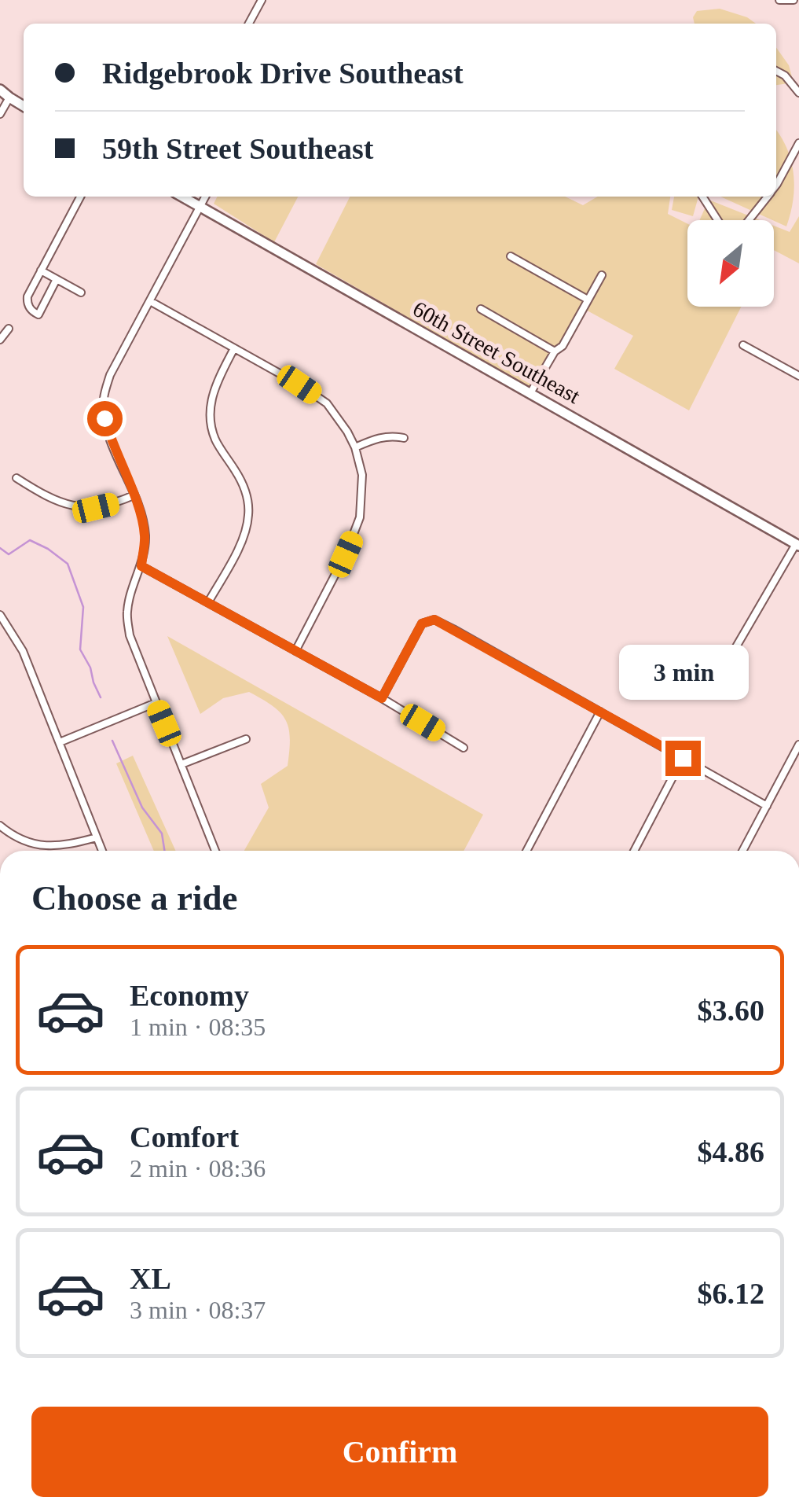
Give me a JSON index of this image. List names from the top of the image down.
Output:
{
  "streets": {
    "main road": ["60th Street Southeast"]
  },
  "north": "bottom left",
  "page": {
    "banner": ["Ridgebrook Drive Southeast", "59th Street Southeast"],
    "bubble": "3 min",
    "heading": "Choose a ride",
    "list": [
      {
        "name": "Economy",
        "note": "1 min · 08:35",
        "value": "$3.60"
      },
      {
        "name": "Comfort",
        "note": "2 min · 08:36",
        "value": "$4.86"
      },
      {
        "name": "XL",
        "note": "3 min · 08:37",
        "value": "$6.12"
      }
    ],
    "buttons": "Confirm"
  }
}
